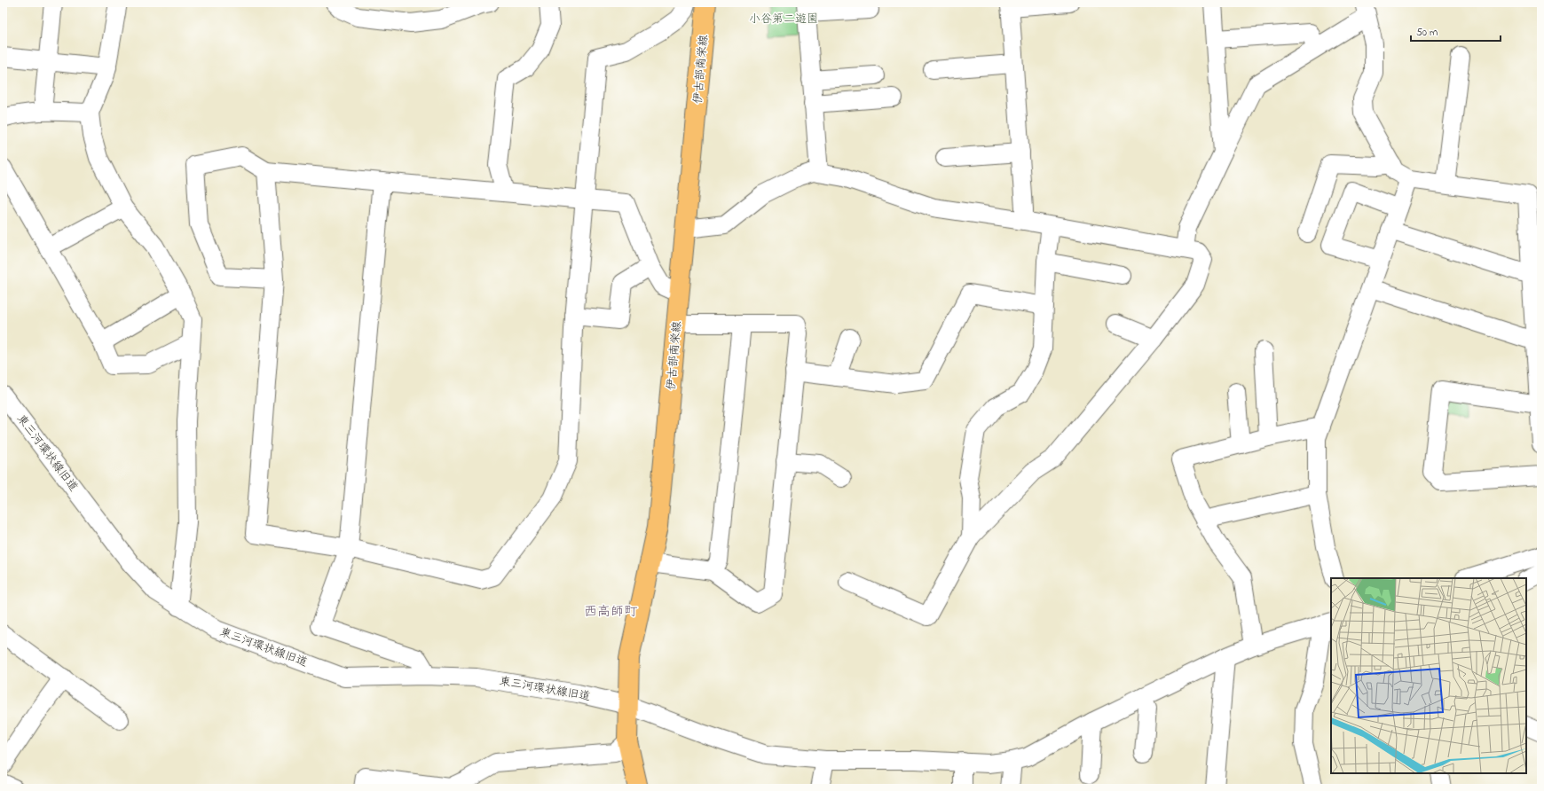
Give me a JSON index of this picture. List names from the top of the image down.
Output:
{
  "streets": {
    "main road": ["伊古部南栄線"],
    "street": ["東三河環状線旧道"]
  },
  "crossings": [
    ["伊古部南栄線", "東三河環状線旧道"]
  ],
  "districts": ["西高師町"],
  "parks": ["小谷第二遊園"],
  "scale_bar": "50 m"
}
